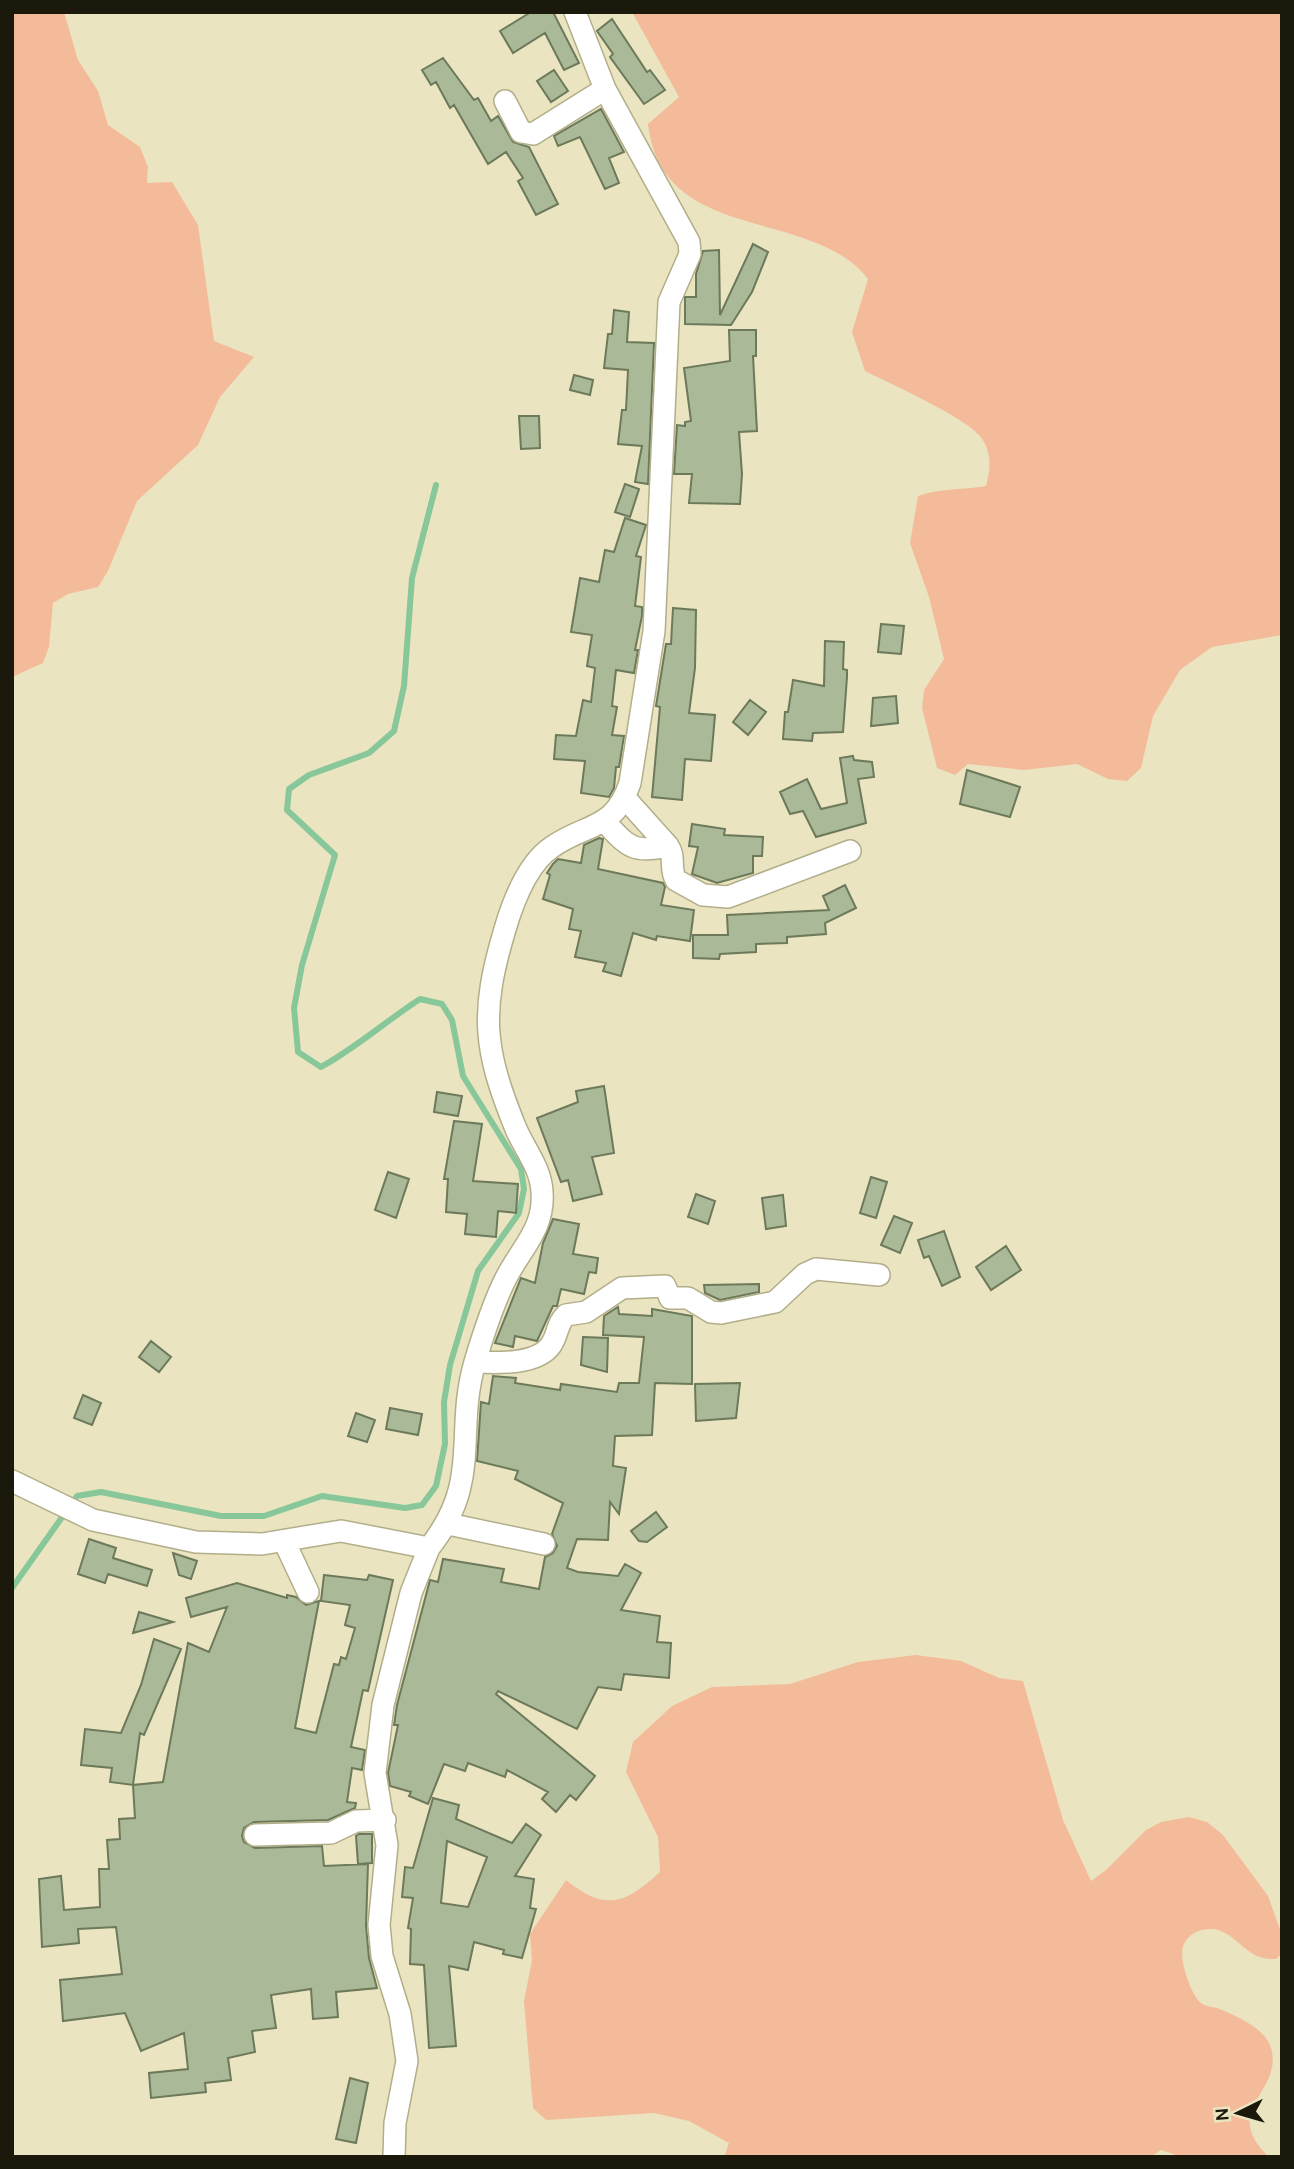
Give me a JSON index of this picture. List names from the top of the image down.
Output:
{
  "north": "left"
}
